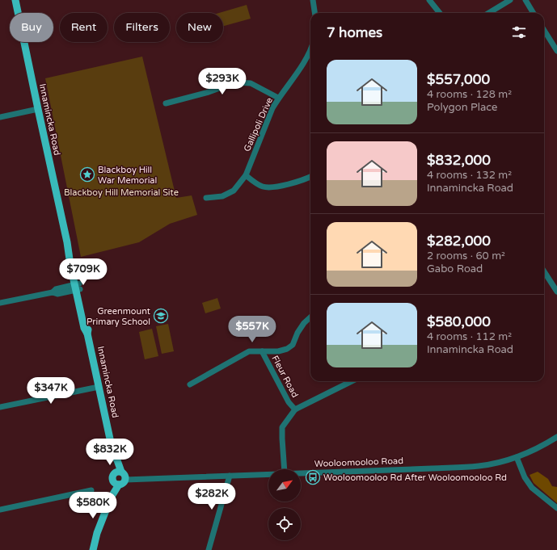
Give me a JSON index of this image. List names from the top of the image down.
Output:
{
  "streets": {
    "main road": ["Innamincka Road"],
    "street": ["Gallipoli Drive", "Fleur Road", "Wooloomooloo Road"]
  },
  "crossings": [
    ["Innamincka Road", "Wooloomooloo Road"]
  ],
  "parks": ["Blackboy Hill Memorial Site"],
  "places": {
    "place": ["Blackboy Hill War Memorial"],
    "school or university": ["Greenmount Primary School"],
    "bus stop": ["Wooloomooloo Rd After Wooloomooloo Rd"]
  },
  "north": "top right",
  "page": {
    "chip": [
      "Buy",
      "Rent",
      "Filters",
      "New"
    ],
    "heading": "7 homes",
    "list": [
      {
        "name": "$557,000",
        "note": "4 rooms · 128 m² · Polygon Place"
      },
      {
        "name": "$832,000",
        "note": "4 rooms · 132 m² · Innamincka Road"
      },
      {
        "name": "$282,000",
        "note": "2 rooms · 60 m² · Gabo Road"
      },
      {
        "name": "$580,000",
        "note": "4 rooms · 112 m² · Innamincka Road"
      }
    ],
    "price": [
      "$293K",
      "$709K",
      "$557K",
      "$347K",
      "$832K",
      "$282K",
      "$580K"
    ]
  }
}
